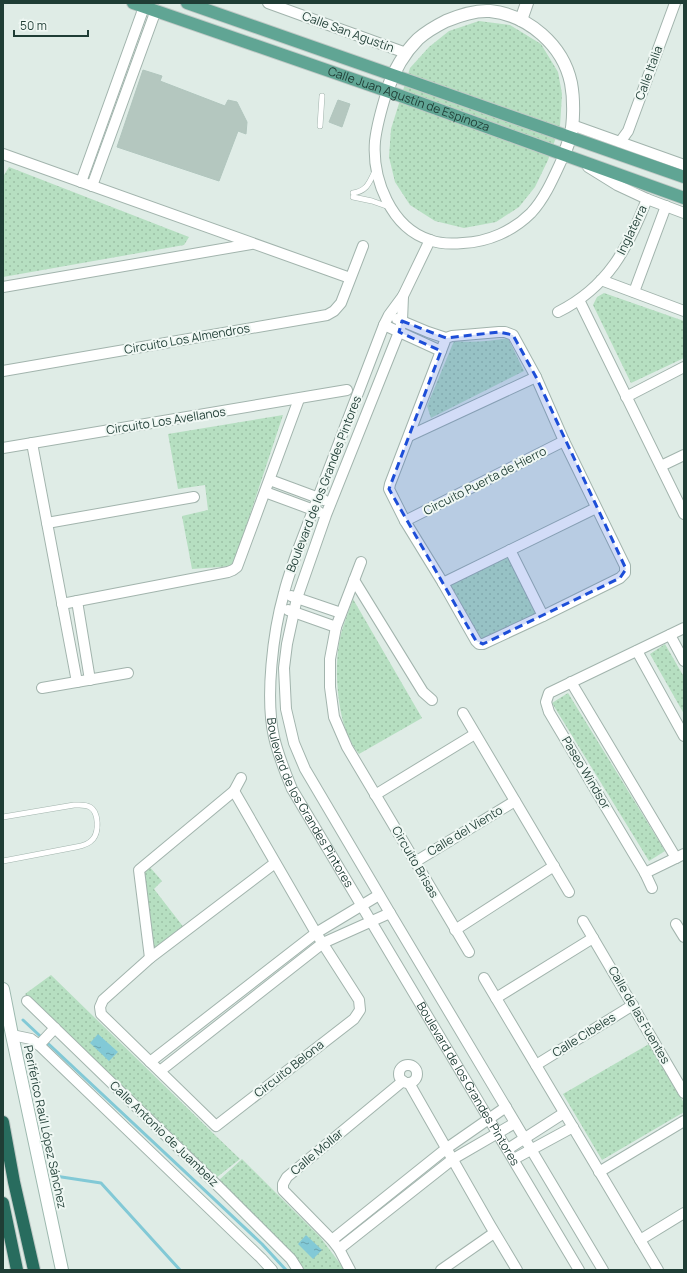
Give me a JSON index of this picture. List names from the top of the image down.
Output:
{
  "streets": {
    "main road": ["Calle Juan Agustín de Espinoza"],
    "street": [
      "Calle San Agustín",
      "Calle Italia",
      "Inglaterra",
      "Circuito Los Almendros",
      "Circuito Los Avellanos",
      "Circuito Puerta de Hierro",
      "Boulevard de los Grandes Pintores",
      "Paseo Windsor",
      "Calle del Viento",
      "Circuito Brisas",
      "Calle de las Fuentes",
      "Calle Cibeles",
      "Circuito Belona",
      "Periférico Raúl López Sánchez",
      "Calle Antonio de Juambelz",
      "Calle Mollar"
    ]
  },
  "crossings": [
    ["Calle del Viento", "Circuito Brisas"],
    ["Calle de las Fuentes", "Calle Cibeles"],
    ["Periférico Raúl López Sánchez", "Calle Antonio de Juambelz"]
  ],
  "scale_bar": "50 m"
}
